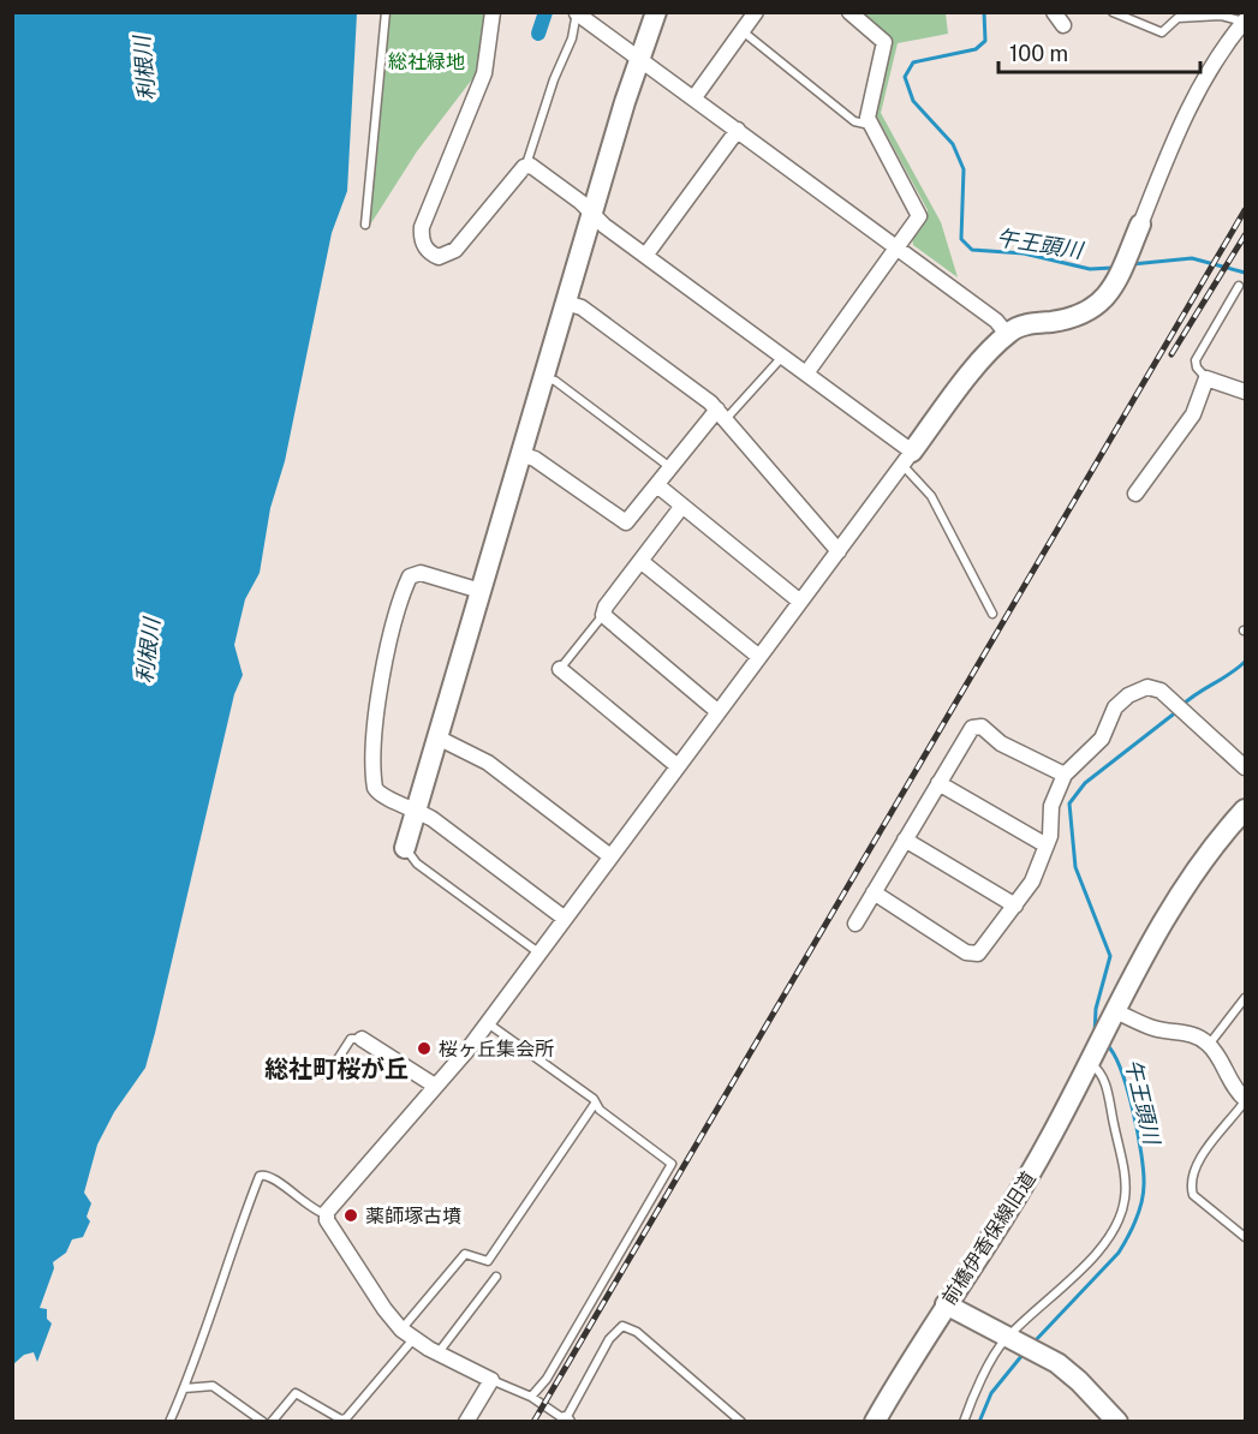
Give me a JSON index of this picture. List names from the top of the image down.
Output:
{
  "streets": {
    "street": ["前橋伊香保線旧道"]
  },
  "districts": ["総社町桜が丘"],
  "water": ["利根川", "午王頭川"],
  "parks": ["総社緑地"],
  "places": ["桜ヶ丘集会所", "薬師塚古墳"],
  "scale_bar": "100 m"
}
